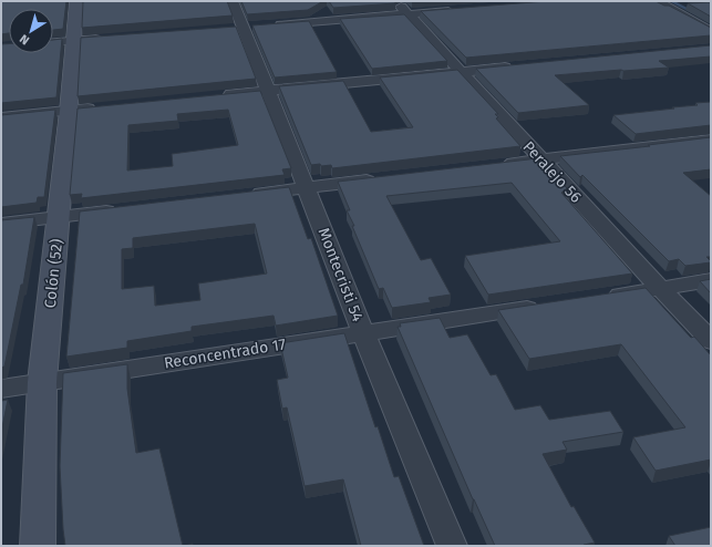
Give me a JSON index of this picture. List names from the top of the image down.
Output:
{
  "streets": {
    "main road": ["Colón (52)"],
    "street": ["Peralejo 56", "Montecristi 54", "Reconcentrado 17"]
  },
  "crossings": [
    ["Colón (52)", "Reconcentrado 17"],
    ["Montecristi 54", "Reconcentrado 17"]
  ],
  "north": "bottom left"
}
